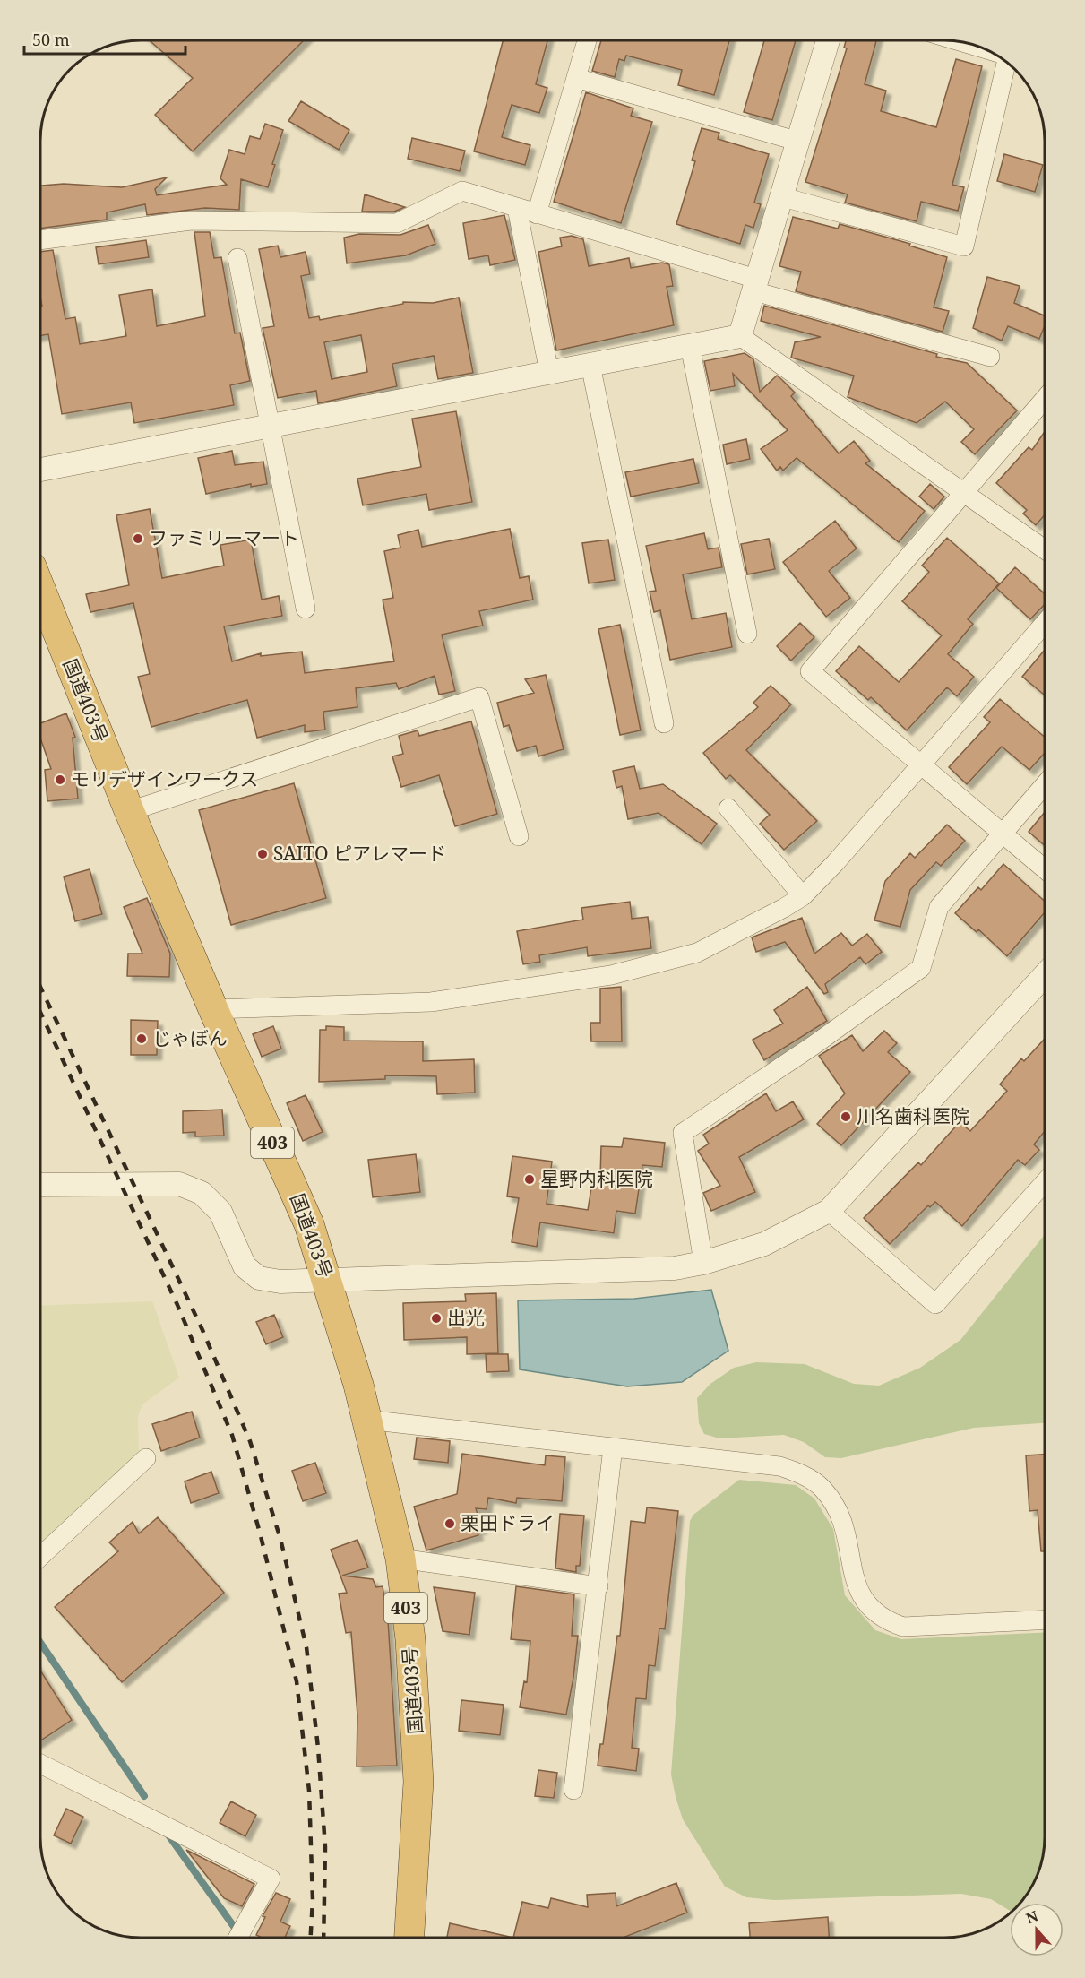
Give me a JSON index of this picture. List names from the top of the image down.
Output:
{
  "streets": {
    "highway": ["国道403号", "403"]
  },
  "places": [
    "ファミリーマート",
    "モリデザインワークス",
    "SAITO ピアレマード",
    "じゃぼん",
    "川名歯科医院",
    "星野内科医院",
    "出光",
    "栗田ドライ"
  ],
  "scale_bar": "50 m",
  "north": "top"
}
